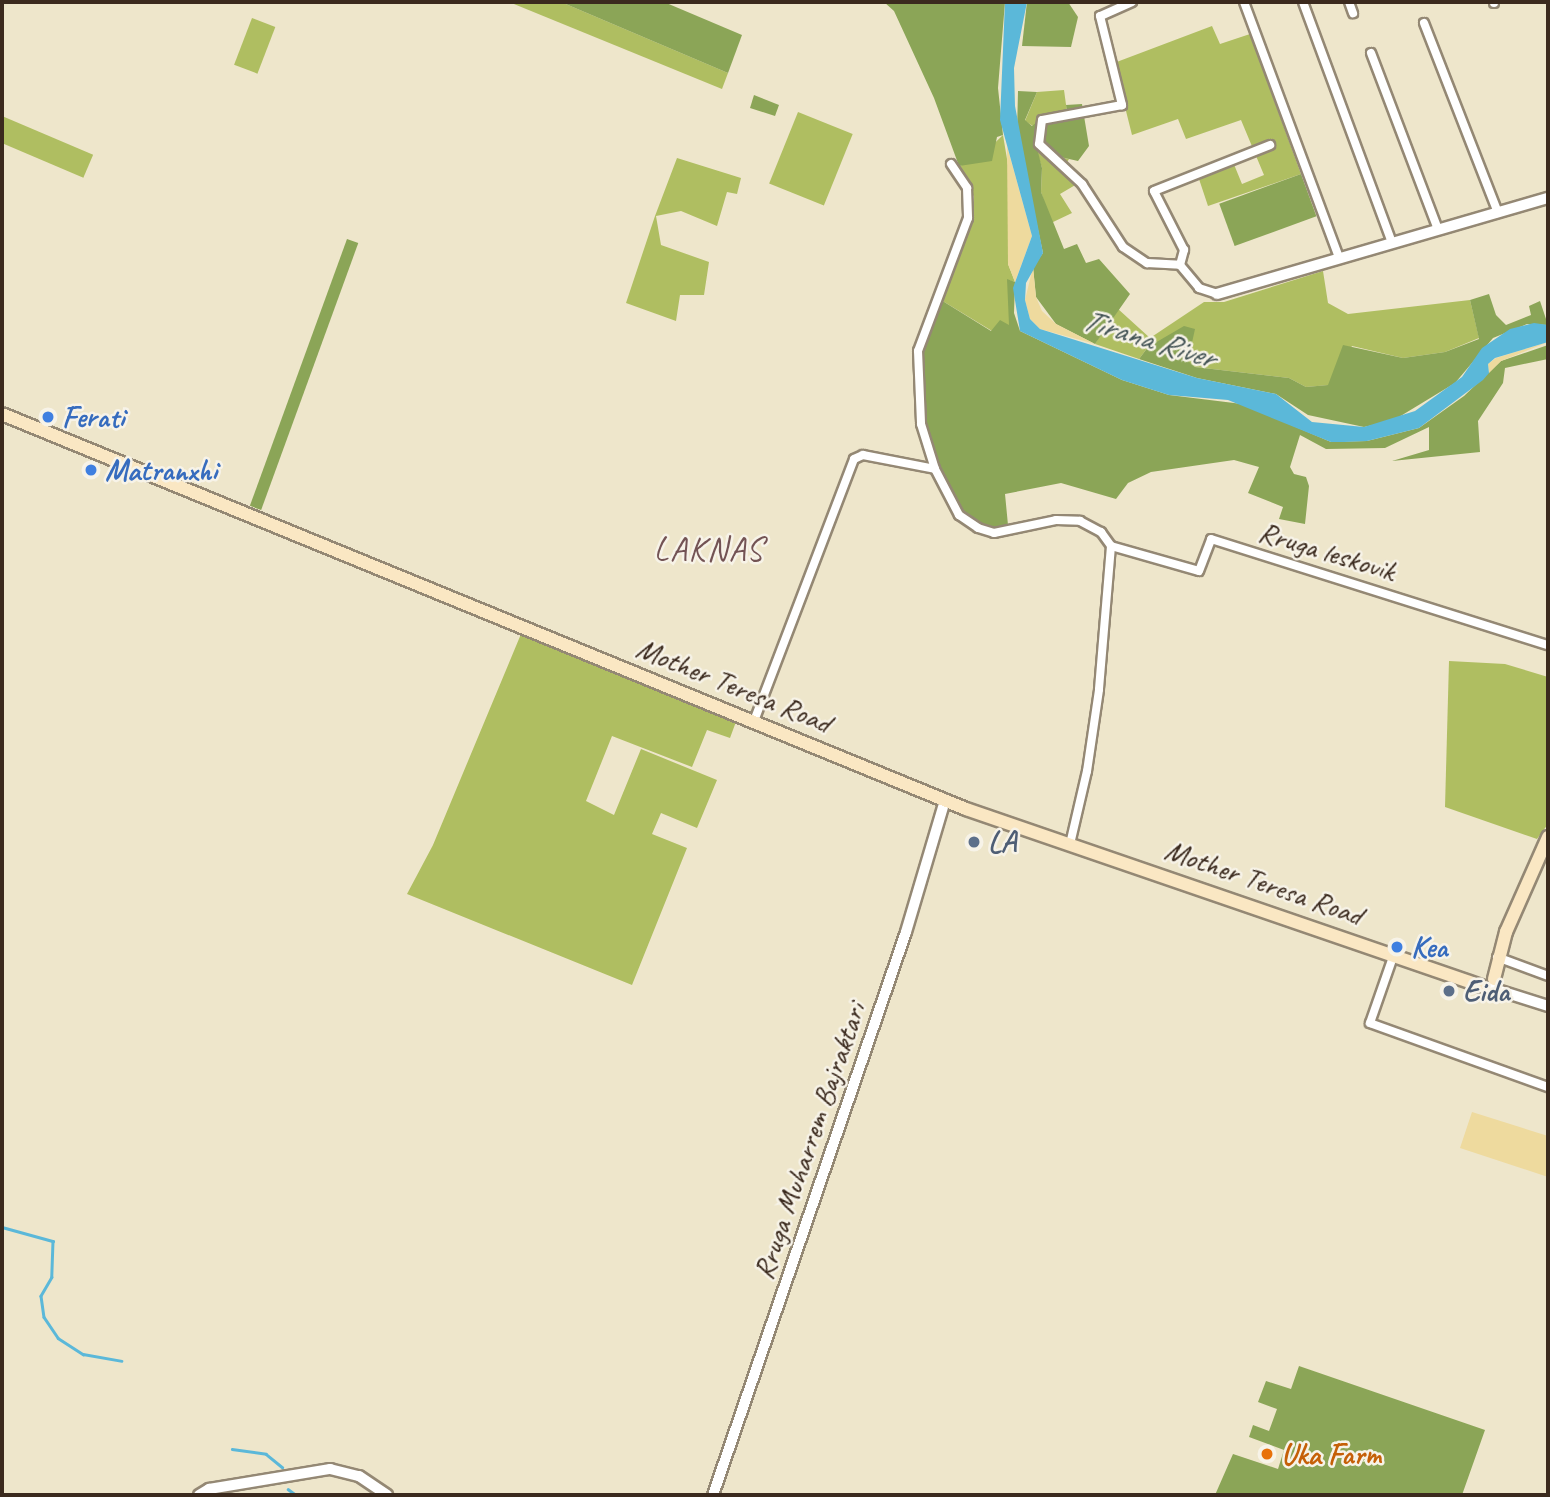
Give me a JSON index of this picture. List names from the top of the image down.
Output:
{
  "streets": {
    "main road": ["Mother Teresa Road"],
    "street": ["Rruga leskovik", "Rruga Muharrem Bajraktari"]
  },
  "crossings": [
    ["Mother Teresa Road", "Rruga Muharrem Bajraktari"]
  ],
  "districts": ["LAKNAS"],
  "water": ["Tirana River"],
  "places": [
    "Ferati",
    "Matranxhi",
    "LA",
    "Kea",
    "Eida",
    "Uka Farm"
  ]
}
